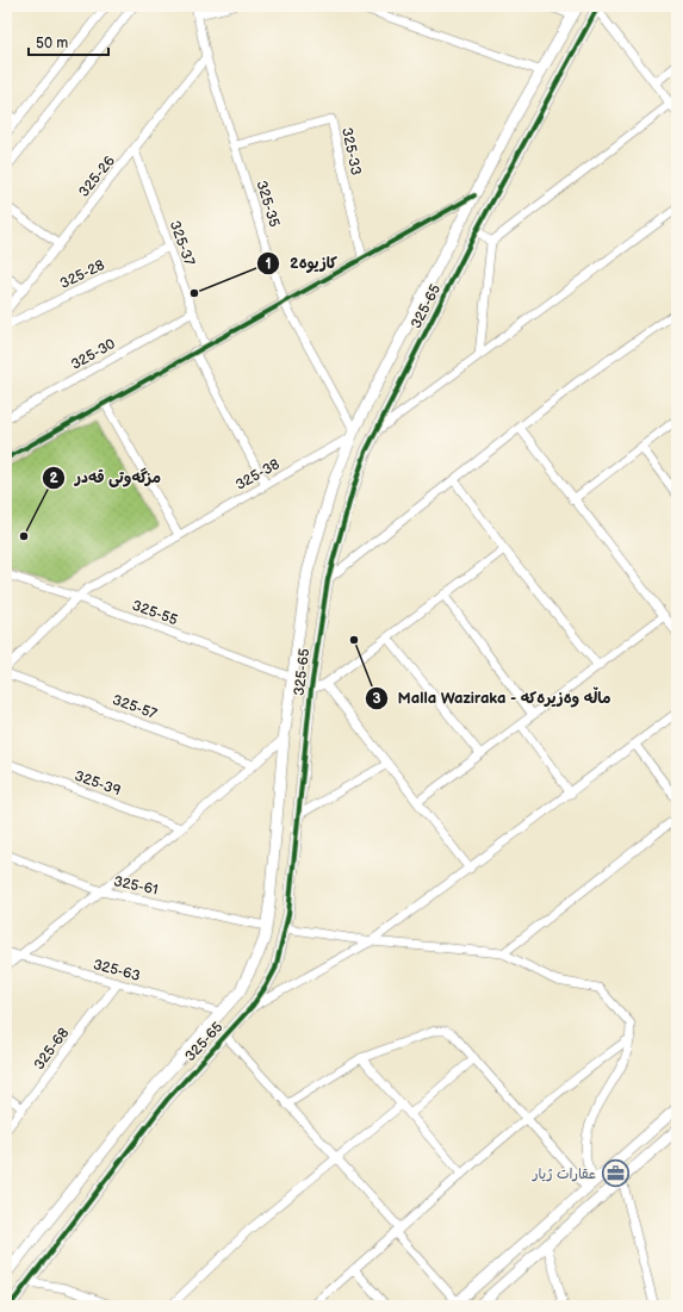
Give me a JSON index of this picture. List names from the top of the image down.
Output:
{
  "streets": {
    "street": [
      "325-33",
      "325-26",
      "325-35",
      "325-37",
      "325-28",
      "325-65",
      "325-30",
      "325-38",
      "325-55",
      "325-57",
      "325-39",
      "325-61",
      "325-63",
      "325-68"
    ]
  },
  "crossings": [
    ["325-33", "325-35"],
    ["325-26", "325-35"],
    ["325-26", "325-37"],
    ["325-35", "325-65"],
    ["325-35", "325-38"],
    ["325-37", "325-28"],
    ["325-37", "325-30"],
    ["325-65", "325-38"],
    ["325-65", "325-55"],
    ["325-65", "325-61"],
    ["325-65", "325-63"],
    ["325-38", "325-55"],
    ["325-63", "325-68"]
  ],
  "places": {
    "other": ["كازيوه2", "مزگەوتی قەدر", "Malla Waziraka - ماڵە وەزیرەکە"],
    "office": ["عقارات ژیار"]
  },
  "scale_bar": "50 m"
}
